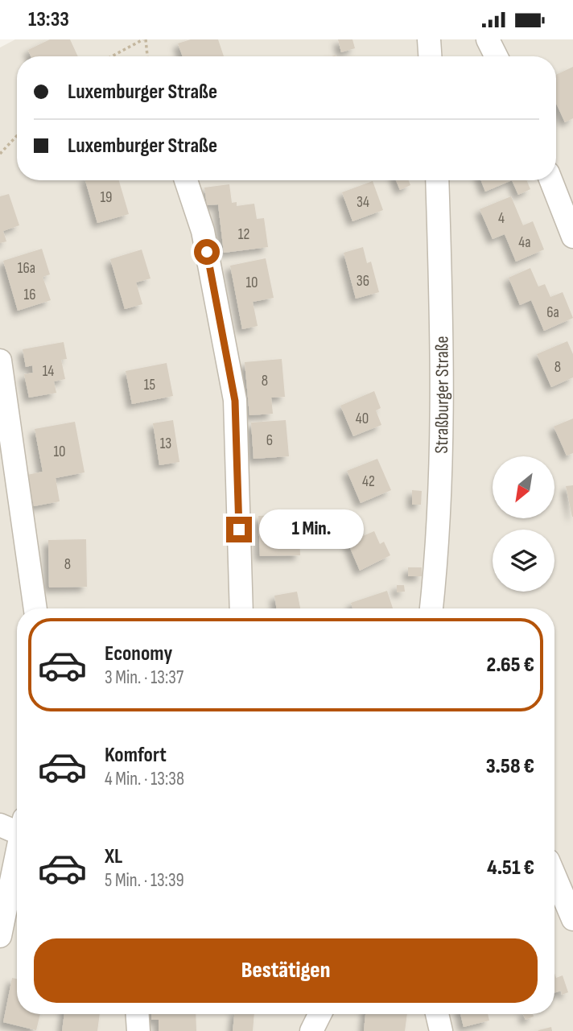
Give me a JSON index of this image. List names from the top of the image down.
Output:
{
  "streets": {
    "street": ["Straßburger Straße"]
  },
  "house_numbers": [
    "19",
    "34",
    "4",
    "12",
    "4a",
    "16a",
    "36",
    "10",
    "16",
    "6a",
    "8",
    "14",
    "8",
    "15",
    "40",
    "6",
    "13",
    "10",
    "42",
    "8"
  ],
  "north": "bottom left",
  "page": {
    "status": "13:33",
    "banner": ["Luxemburger Straße", "Luxemburger Straße"],
    "bubble": "1 Min.",
    "list": [
      {
        "name": "Economy",
        "note": "3 Min. · 13:37",
        "value": "2.65 €"
      },
      {
        "name": "Komfort",
        "note": "4 Min. · 13:38",
        "value": "3.58 €"
      },
      {
        "name": "XL",
        "note": "5 Min. · 13:39",
        "value": "4.51 €"
      }
    ],
    "buttons": "Bestätigen"
  }
}
